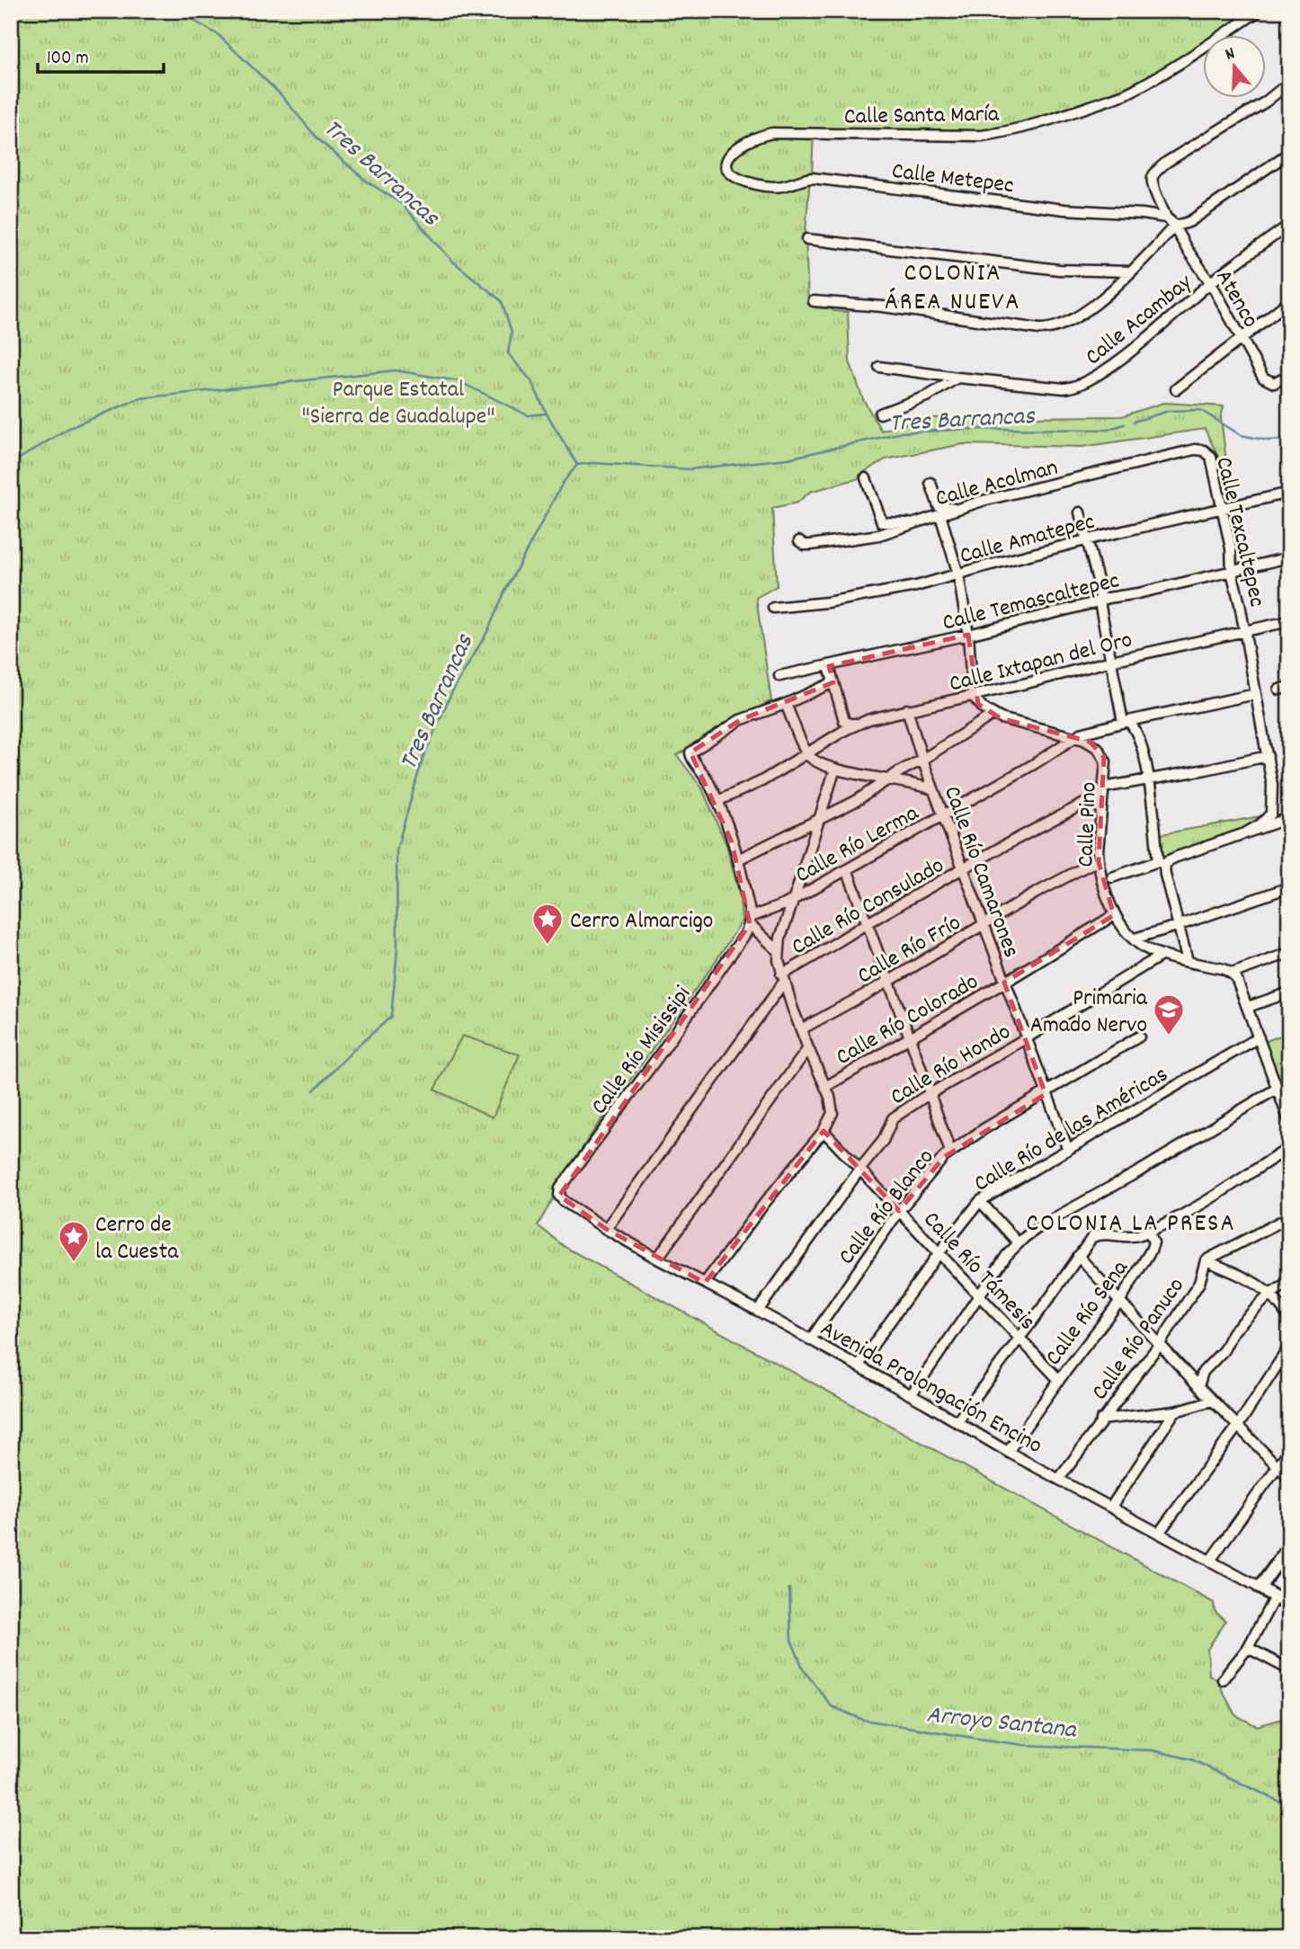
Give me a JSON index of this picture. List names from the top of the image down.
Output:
{
  "streets": {
    "main road": ["Avenida Prolongación Encino"],
    "street": [
      "Calle Santa María",
      "Calle Metepec",
      "Atenco",
      "Calle Acambay",
      "Calle Acolman",
      "Calle Texcaltepec",
      "Calle Amatepec",
      "Calle Temascaltepec",
      "Calle Ixtapan del Oro",
      "Calle Pino",
      "Calle Río Lerma",
      "Calle Río Camarones",
      "Calle Río Consulado",
      "Calle Río Frío",
      "Calle Río Colorado",
      "Calle Río Misissipi",
      "Calle Río Hondo",
      "Calle Río de las Américas",
      "Calle Río Blanco",
      "Calle Río Támesis",
      "Calle Río Sena",
      "Calle Río Panuco"
    ]
  },
  "crossings": [
    ["Calle Santa María", "Calle Metepec"],
    ["Atenco", "Calle Acambay"],
    ["Calle Acolman", "Calle Texcaltepec"],
    ["Calle Texcaltepec", "Calle Amatepec"],
    ["Calle Texcaltepec", "Calle Temascaltepec"],
    ["Calle Texcaltepec", "Calle Ixtapan del Oro"],
    ["Calle Texcaltepec", "Calle Río Lerma"],
    ["Calle Texcaltepec", "Calle Río Consulado"],
    ["Calle Ixtapan del Oro", "Calle Pino"],
    ["Calle Ixtapan del Oro", "Calle Río Camarones"],
    ["Calle Pino", "Calle Río Lerma"],
    ["Calle Pino", "Calle Río Consulado"],
    ["Calle Pino", "Calle Río Frío"],
    ["Calle Pino", "Calle Río Colorado"],
    ["Calle Pino", "Calle Río Hondo"],
    ["Calle Río Lerma", "Calle Río Camarones"],
    ["Calle Río Lerma", "Calle Río Misissipi"],
    ["Calle Río Camarones", "Calle Río Consulado"],
    ["Calle Río Camarones", "Calle Río Frío"],
    ["Calle Río Camarones", "Calle Río Colorado"],
    ["Calle Río Camarones", "Calle Río Hondo"],
    ["Calle Río Camarones", "Calle Río de las Américas"],
    ["Calle Río Camarones", "Calle Río Blanco"],
    ["Calle Río Consulado", "Avenida Prolongación Encino"],
    ["Calle Río Colorado", "Calle Río Támesis"],
    ["Calle Río Colorado", "Avenida Prolongación Encino"],
    ["Calle Río Misissipi", "Avenida Prolongación Encino"],
    ["Calle Río Hondo", "Calle Río Támesis"],
    ["Calle Río Hondo", "Avenida Prolongación Encino"],
    ["Calle Río de las Américas", "Calle Río Támesis"],
    ["Calle Río de las Américas", "Avenida Prolongación Encino"],
    ["Calle Río Blanco", "Calle Río Támesis"],
    ["Calle Río Blanco", "Avenida Prolongación Encino"],
    ["Calle Río Támesis", "Calle Río Sena"],
    ["Calle Río Sena", "Avenida Prolongación Encino"],
    ["Calle Río Panuco", "Avenida Prolongación Encino"]
  ],
  "districts": ["COLONIA ÁREA NUEVA", "COLONIA LA PRESA"],
  "water": ["Tres Barrancas", "Arroyo Santana"],
  "parks": ["Parque Estatal \"Sierra de Guadalupe\""],
  "places": {
    "place": ["Cerro Almarcigo", "Cerro de la Cuesta"],
    "school or university": ["Primaria Amado Nervo"]
  },
  "scale_bar": "100 m",
  "north": "top"
}
